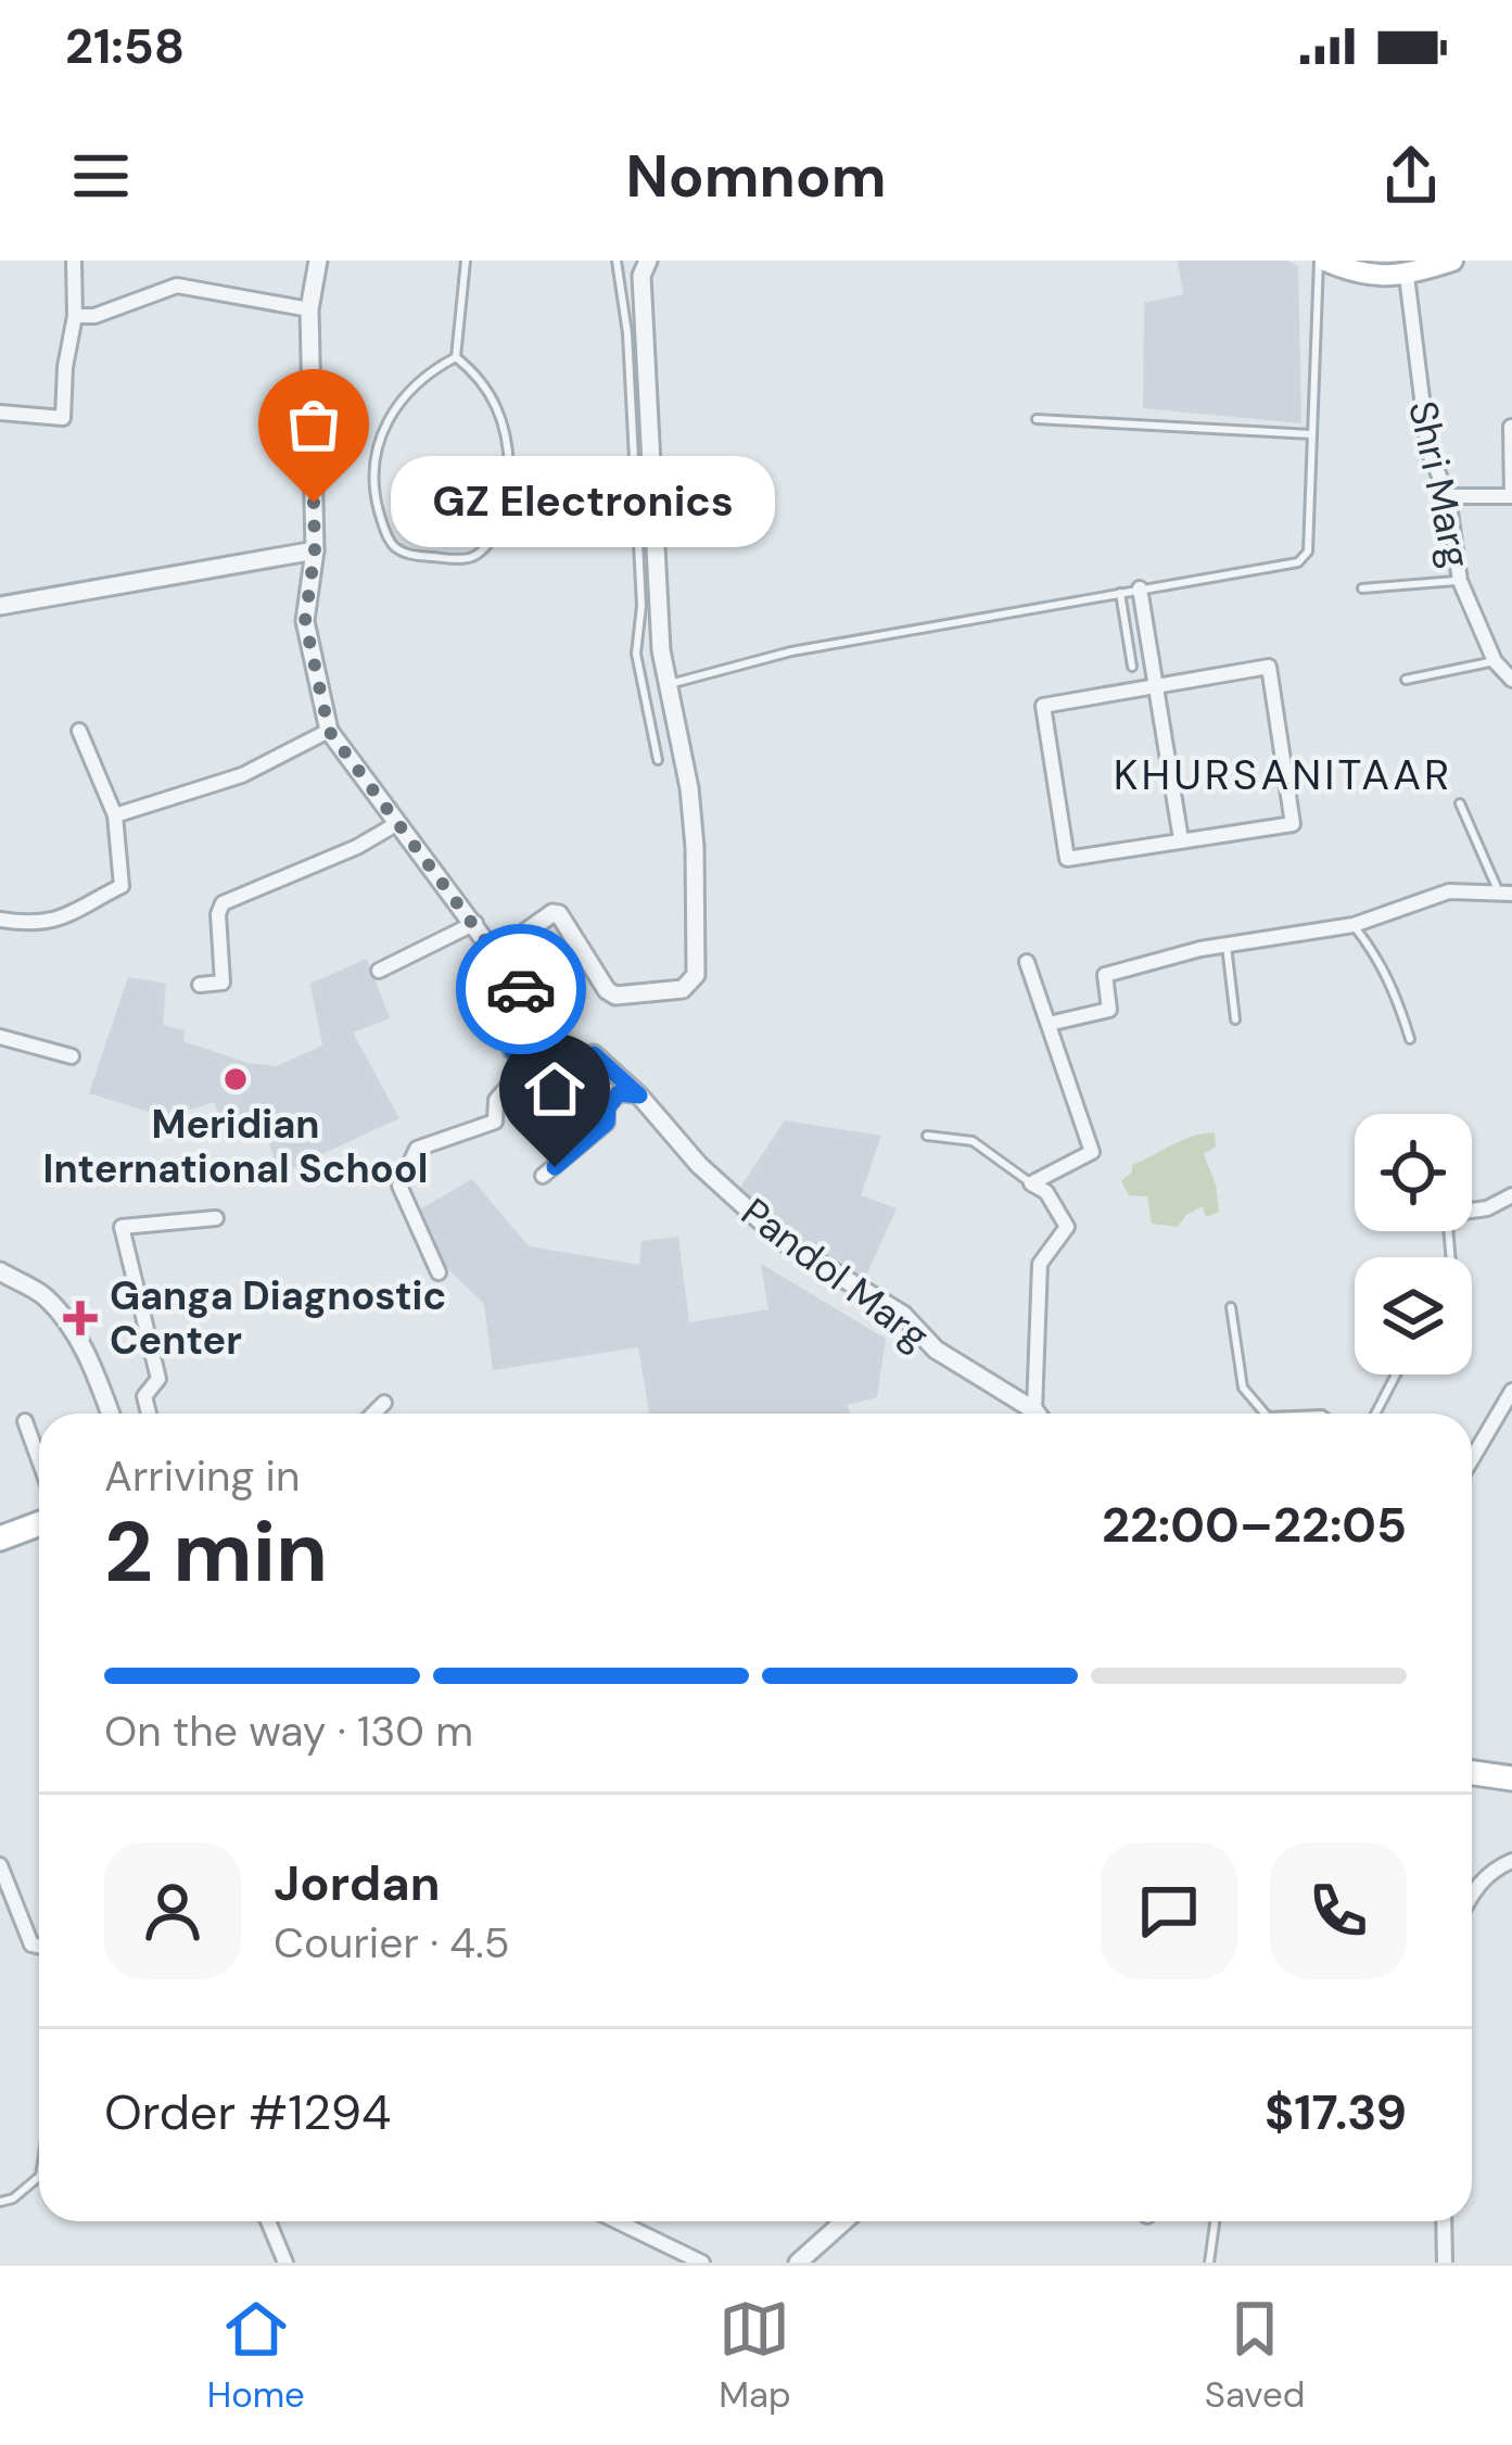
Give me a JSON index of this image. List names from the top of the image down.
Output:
{
  "streets": {
    "street": ["Shri Marg", "Pandol Marg"]
  },
  "districts": ["KHURSANITAAR"],
  "places": {
    "other": ["GZ Electronics", "Meridian International School"],
    "health": ["Ganga Diagnostic Center"]
  },
  "page": {
    "status": "21:58",
    "header": "Nomnom",
    "bubble": "GZ Electronics",
    "heading": ["2 min", "Arriving in", "22:00–22:05"],
    "panel": [
      "Jordan",
      "Courier · 4.5",
      "Order #1294",
      "$17.39"
    ],
    "bar": "On the way · 130 m",
    "tabs": ["Home", "Map", "Saved"]
  }
}
